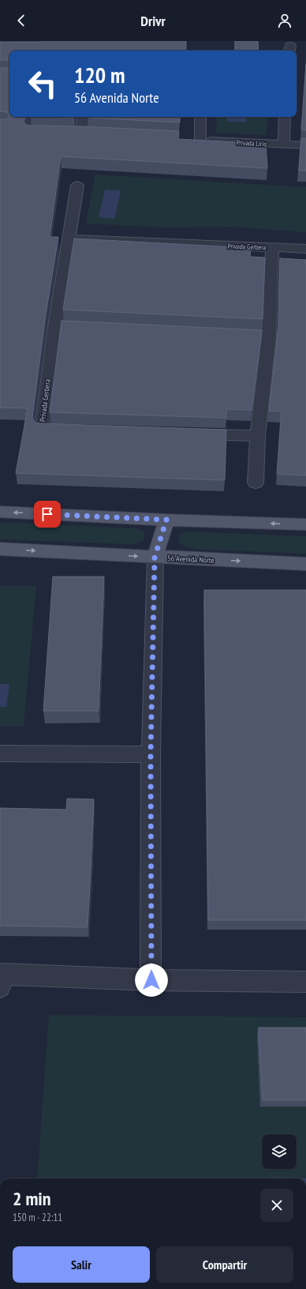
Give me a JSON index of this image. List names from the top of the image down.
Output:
{
  "streets": {
    "main road": ["56 Avenida Norte"],
    "street": ["Privada Lirio", "Privada Gerbera"]
  },
  "page": {
    "header": "Drivr",
    "turn": ["120 m", "56 Avenida Norte"],
    "heading": ["2 min", "150 m · 22:11"],
    "buttons": ["Salir", "Compartir"]
  }
}
